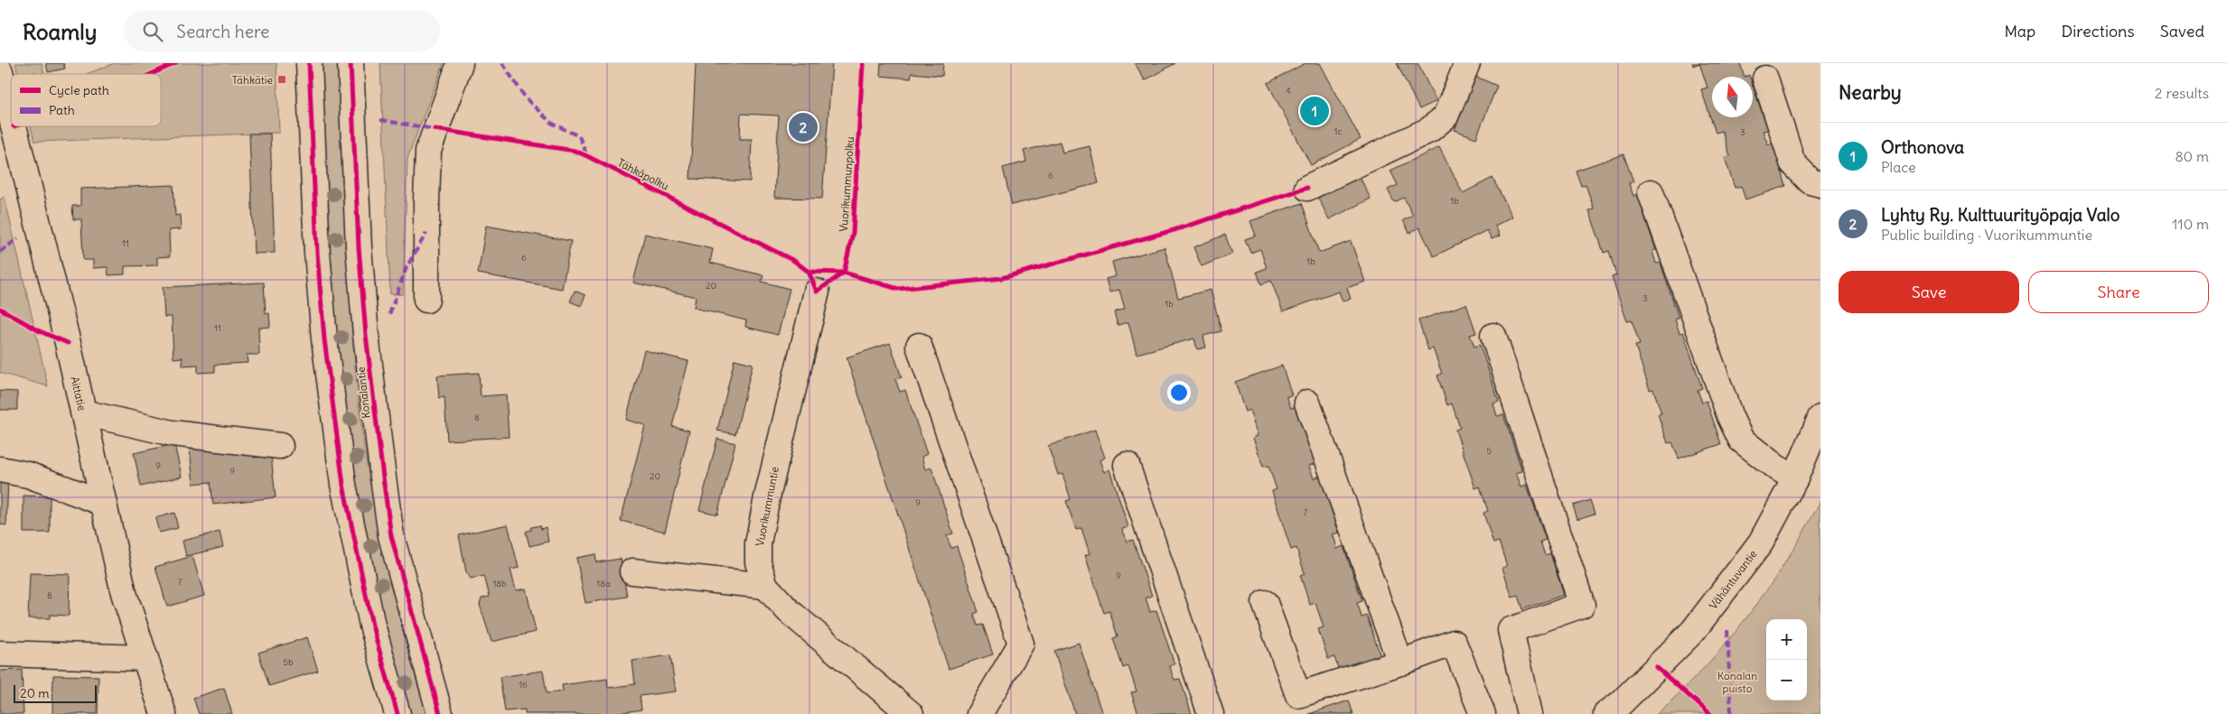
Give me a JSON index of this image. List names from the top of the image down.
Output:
{
  "streets": {
    "street": [
      "Konalantie",
      "Aittatie",
      "Vuorikummuntie",
      "Vähäntuvantie"
    ],
    "cycle path": ["Tähkäpolku"]
  },
  "parks": ["Konalan puisto"],
  "places": {
    "transit": ["Tähkätie"]
  },
  "house_numbers": [
    "4",
    "1c",
    "3",
    "6",
    "1b",
    "11",
    "6",
    "1b",
    "20",
    "3",
    "1b",
    "11",
    "8",
    "5",
    "9",
    "9",
    "20",
    "9",
    "7",
    "9",
    "7",
    "18b",
    "18a",
    "8",
    "5b",
    "16"
  ],
  "legend": ["Cycle path", "Path"],
  "scale_bar": "20 m",
  "north": "top",
  "page": {
    "header": "Roamly",
    "search": "Search here",
    "nav": ["Map", "Directions", "Saved"],
    "heading": ["Nearby", "2 results"],
    "pins": ["1", "2"],
    "list": [
      {
        "mark": "1",
        "name": "Orthonova",
        "note": "Place",
        "value": "80 m"
      },
      {
        "mark": "2",
        "name": "Lyhty Ry. Kulttuurityöpaja Valo",
        "note": "Public building · Vuorikummuntie",
        "value": "110 m"
      }
    ],
    "buttons": ["Save", "Share"],
    "map_buttons": ["+", "−"],
    "scale": "20 m"
  }
}
